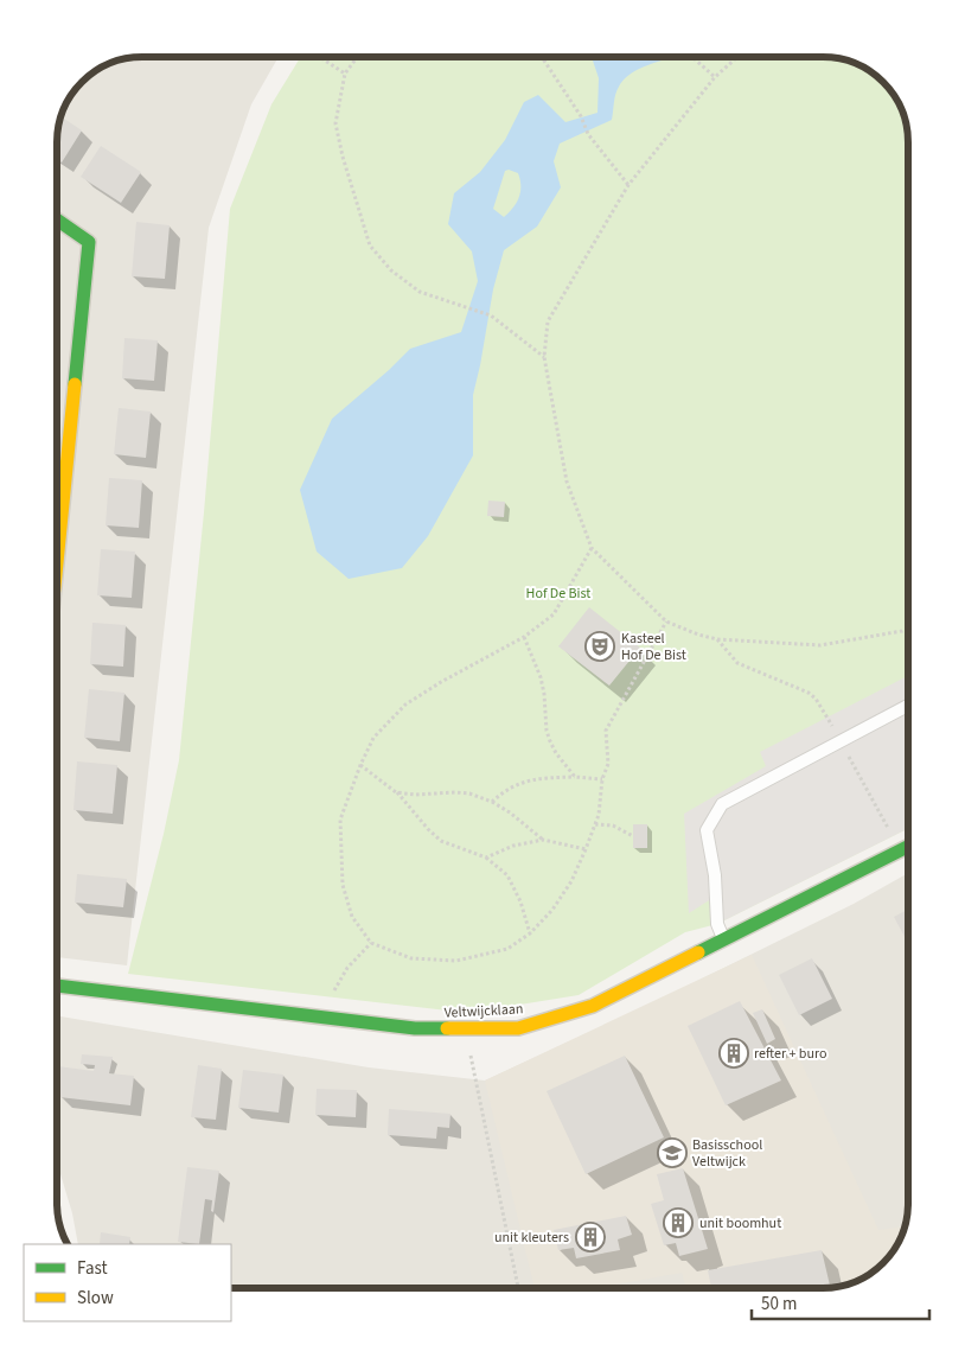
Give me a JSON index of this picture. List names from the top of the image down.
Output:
{
  "streets": {
    "street": ["Veltwijcklaan"]
  },
  "parks": ["Hof De Bist"],
  "places": {
    "theatre": ["Kasteel Hof De Bist"],
    "building": ["refter + buro", "unit boomhut", "unit kleuters"],
    "school or university": ["Basisschool Veltwijck"]
  },
  "legend": ["Fast", "Slow"],
  "scale_bar": "50 m"
}
